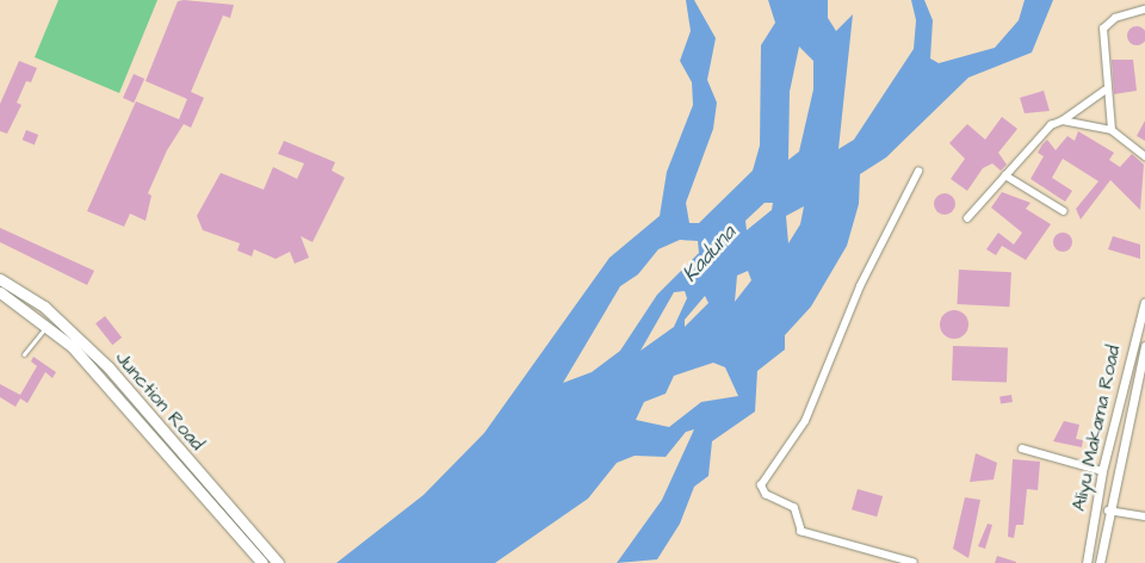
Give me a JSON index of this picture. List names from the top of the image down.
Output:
{
  "streets": {
    "main road": ["Junction Road"],
    "street": ["Aliyu Makama Road"]
  },
  "water": ["Kaduna"]
}
